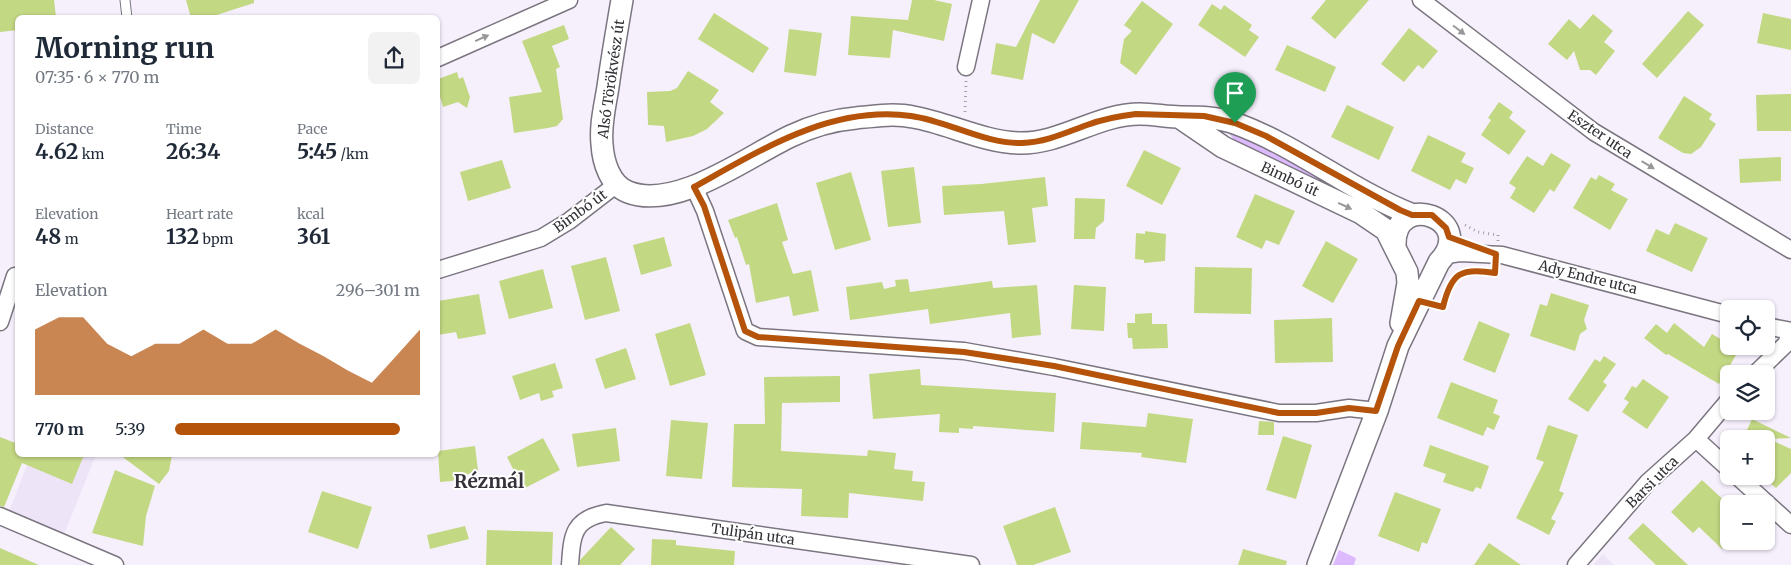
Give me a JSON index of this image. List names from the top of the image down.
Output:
{
  "streets": {
    "street": [
      "Alsó Törökvész út",
      "Eszter utca",
      "Bimbó út",
      "Ady Endre utca",
      "Barsi utca",
      "Tulipán utca"
    ]
  },
  "crossings": [
    ["Alsó Törökvész út", "Bimbó út"],
    ["Bimbó út", "Ady Endre utca"]
  ],
  "one_way": ["Eszter utca"],
  "districts": ["Rézmál"],
  "page": {
    "heading": ["Morning run", "07:35 · 6 × 770 m"],
    "stats": [
      ["Distance", "4.62 km"],
      ["Time", "26:34"],
      ["Pace", "5:45 /km"],
      ["Elevation", "48 m"],
      ["Heart rate", "132 bpm"],
      ["kcal", "361"]
    ],
    "chart": ["Elevation", "296–301 m"],
    "map_buttons": ["+", "−"],
    "list": [
      {
        "name": "770 m",
        "note": "5:39"
      }
    ]
  }
}
